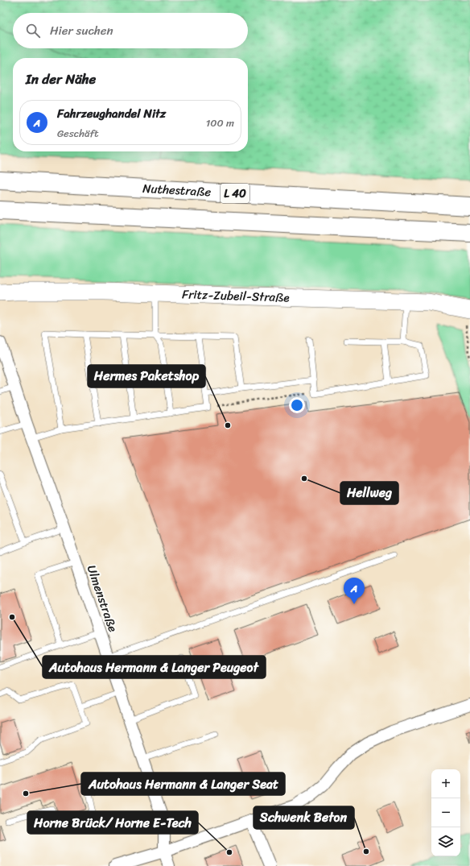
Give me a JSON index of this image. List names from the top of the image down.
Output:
{
  "streets": {
    "highway": ["Nuthestraße", "L 40"],
    "street": ["Fritz-Zubeil-Straße", "Ulmenstraße"]
  },
  "places": [
    "Hermes Paketshop",
    "Hellweg",
    "Autohaus Hermann & Langer Peugeot",
    "Autohaus Hermann & Langer Seat",
    "Schwenk Beton",
    "Horne Brück/ Horne E-Tech"
  ],
  "page": {
    "search": "Hier suchen",
    "heading": "In der Nähe",
    "list": [
      {
        "mark": "A",
        "name": "Fahrzeughandel Nitz",
        "note": "Geschäft",
        "value": "100 m"
      }
    ],
    "pins": "A",
    "map_buttons": ["+", "−"]
  }
}
